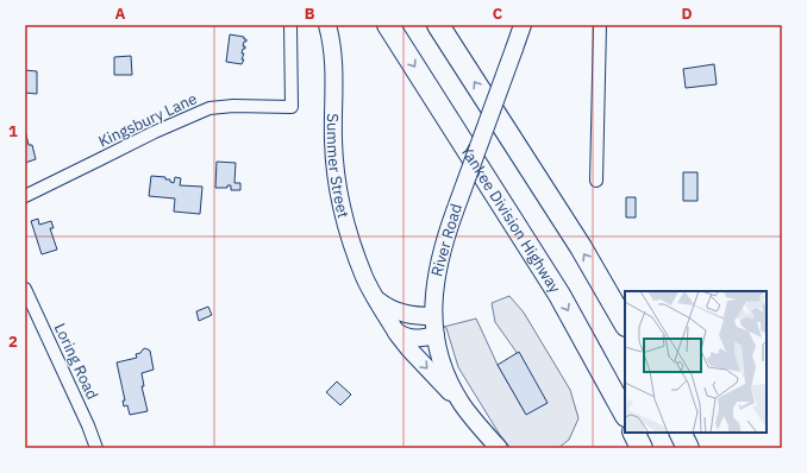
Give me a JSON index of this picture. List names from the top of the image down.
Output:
{
  "streets": {
    "highway": ["Yankee Division Highway"],
    "street": [
      "Kingsbury Lane",
      "Summer Street",
      "River Road",
      "Loring Road"
    ]
  },
  "crossings": [
    ["Summer Street", "River Road"]
  ],
  "grid": {
    "columns": [
      "A",
      "B",
      "C",
      "D"
    ],
    "rows": ["1", "2"]
  }
}
